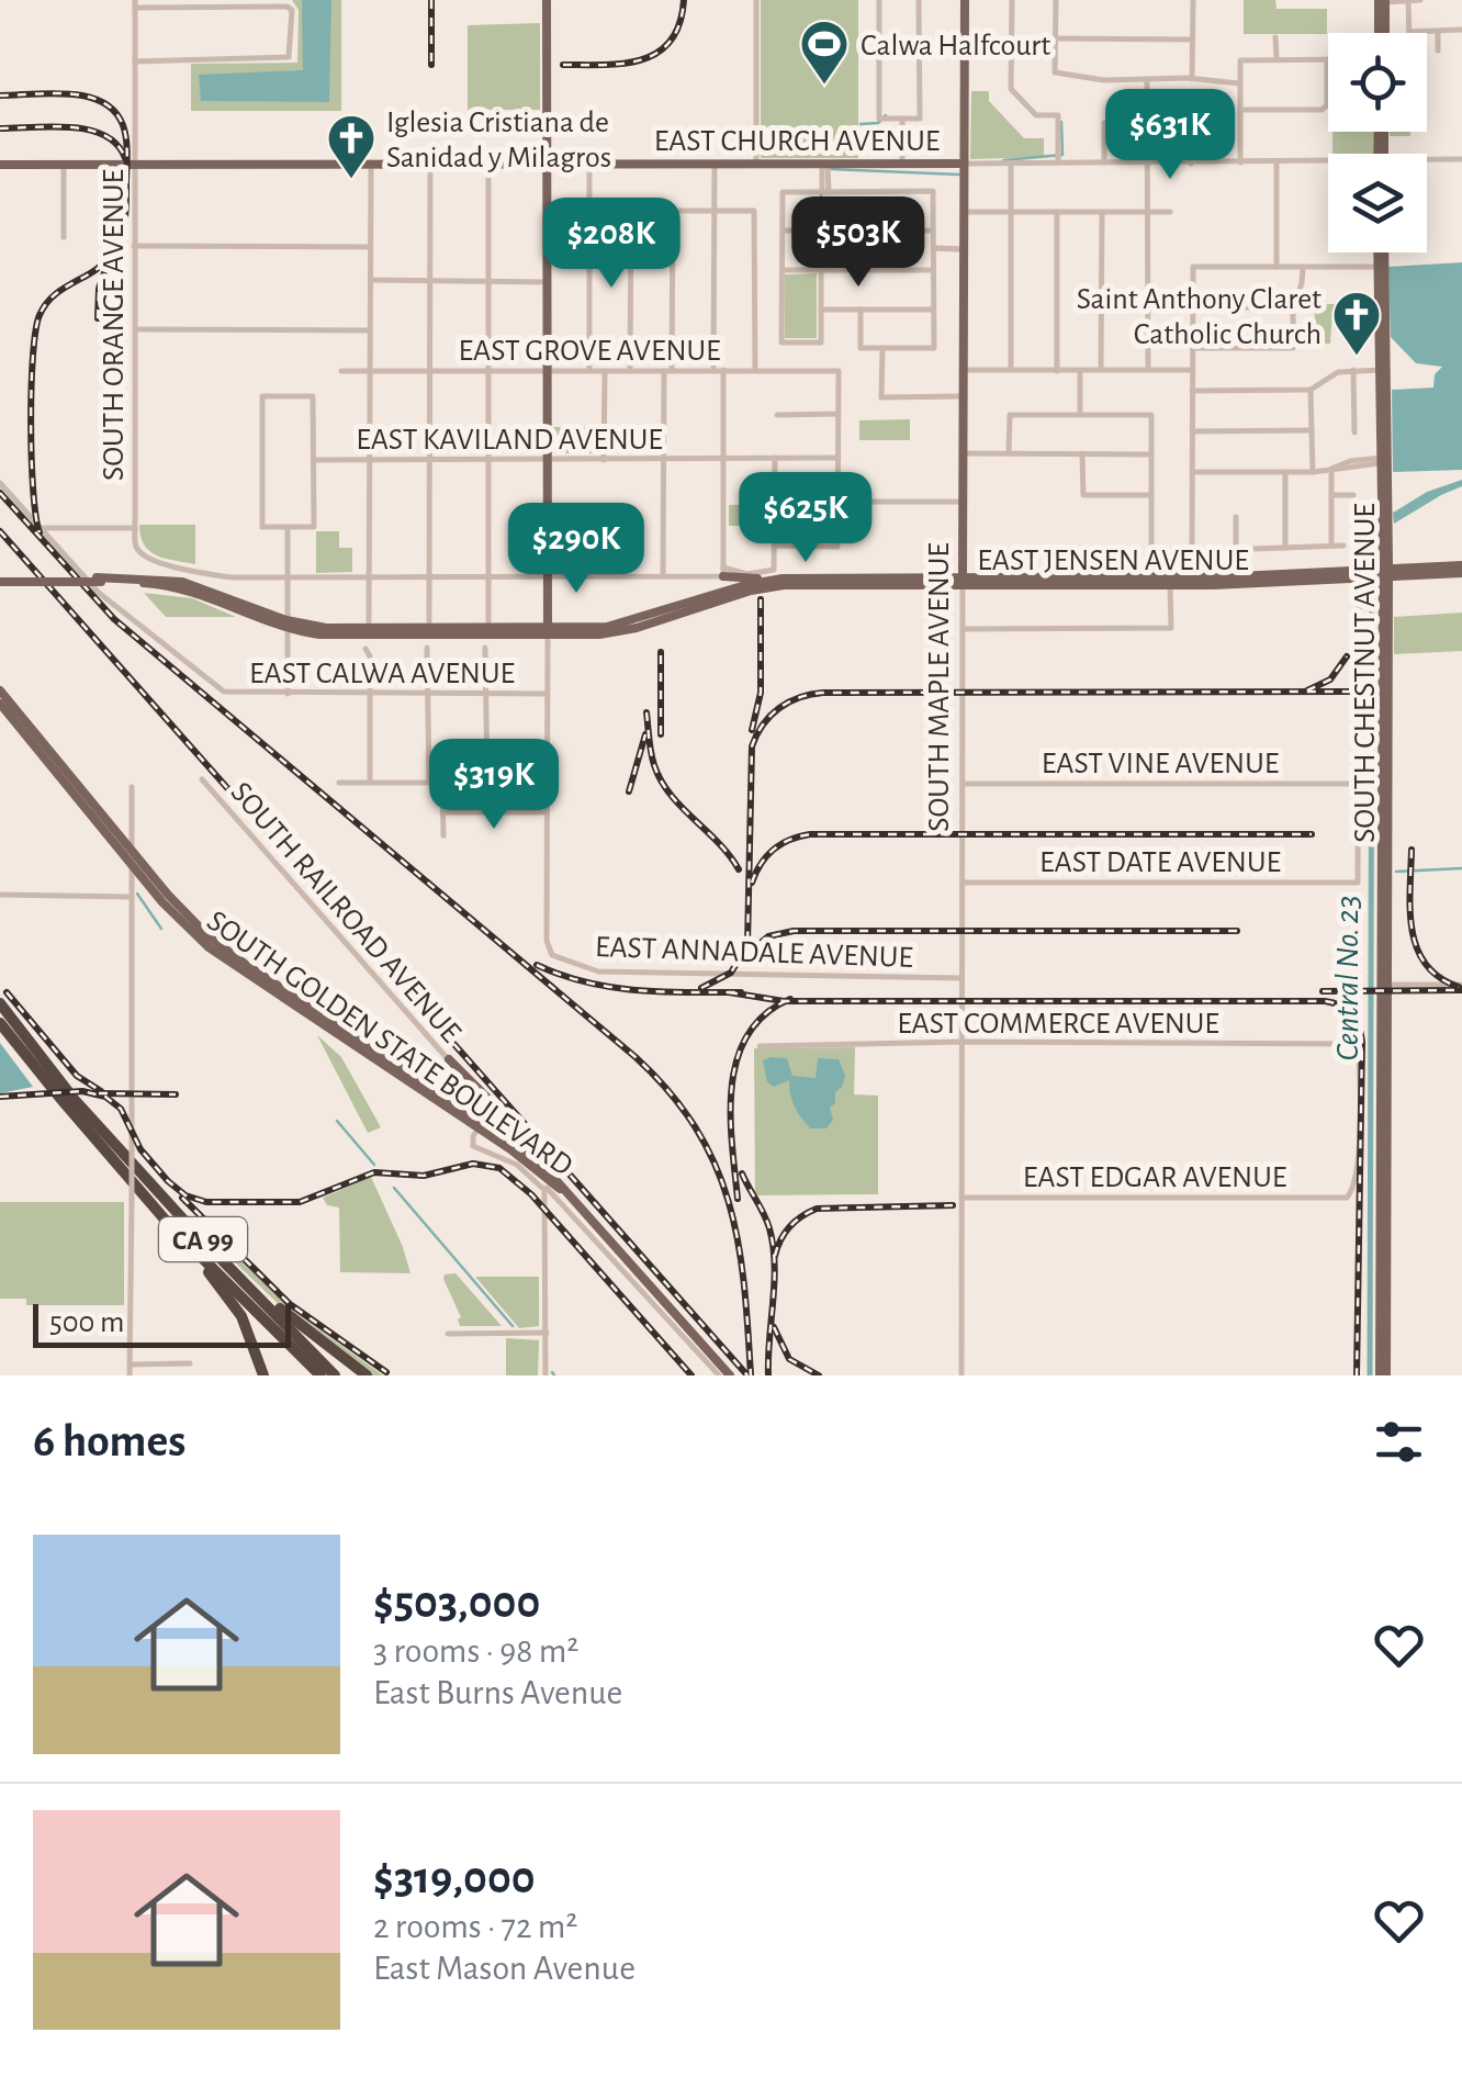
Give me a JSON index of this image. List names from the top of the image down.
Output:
{
  "streets": {
    "highway": ["CA 99"],
    "main road": [
      "EAST CHURCH AVENUE",
      "EAST JENSEN AVENUE",
      "SOUTH CHESTNUT AVENUE",
      "SOUTH MAPLE AVENUE",
      "SOUTH GOLDEN STATE BOULEVARD"
    ],
    "street": [
      "SOUTH ORANGE AVENUE",
      "EAST GROVE AVENUE",
      "EAST KAVILAND AVENUE",
      "EAST CALWA AVENUE",
      "EAST VINE AVENUE",
      "EAST DATE AVENUE",
      "SOUTH RAILROAD AVENUE",
      "EAST ANNADALE AVENUE",
      "EAST COMMERCE AVENUE",
      "EAST EDGAR AVENUE"
    ]
  },
  "crossings": [
    ["EAST CHURCH AVENUE", "SOUTH ORANGE AVENUE"],
    ["EAST CHURCH AVENUE", "SOUTH MAPLE AVENUE"],
    ["EAST JENSEN AVENUE", "SOUTH CHESTNUT AVENUE"],
    ["EAST JENSEN AVENUE", "SOUTH MAPLE AVENUE"],
    ["SOUTH MAPLE AVENUE", "EAST VINE AVENUE"],
    ["SOUTH MAPLE AVENUE", "EAST DATE AVENUE"],
    ["SOUTH MAPLE AVENUE", "EAST ANNADALE AVENUE"],
    ["SOUTH MAPLE AVENUE", "EAST COMMERCE AVENUE"],
    ["SOUTH MAPLE AVENUE", "EAST EDGAR AVENUE"],
    ["EAST VINE AVENUE", "EAST DATE AVENUE"],
    ["SOUTH RAILROAD AVENUE", "SOUTH GOLDEN STATE BOULEVARD"],
    ["EAST COMMERCE AVENUE", "EAST EDGAR AVENUE"]
  ],
  "water": ["Central No. 23"],
  "places": {
    "sports": ["Calwa Halfcourt"],
    "church": ["Iglesia Cristiana de Sanidad y Milagros", "Saint Anthony Claret Catholic Church"]
  },
  "scale_bar": "500 m",
  "page": {
    "price": [
      "$631K",
      "$503K",
      "$208K",
      "$625K",
      "$290K",
      "$319K"
    ],
    "scale": "500 m",
    "heading": "6 homes",
    "list": [
      {
        "name": "$503,000",
        "note": "3 rooms · 98 m² · East Burns Avenue"
      },
      {
        "name": "$319,000",
        "note": "2 rooms · 72 m² · East Mason Avenue"
      }
    ]
  }
}
